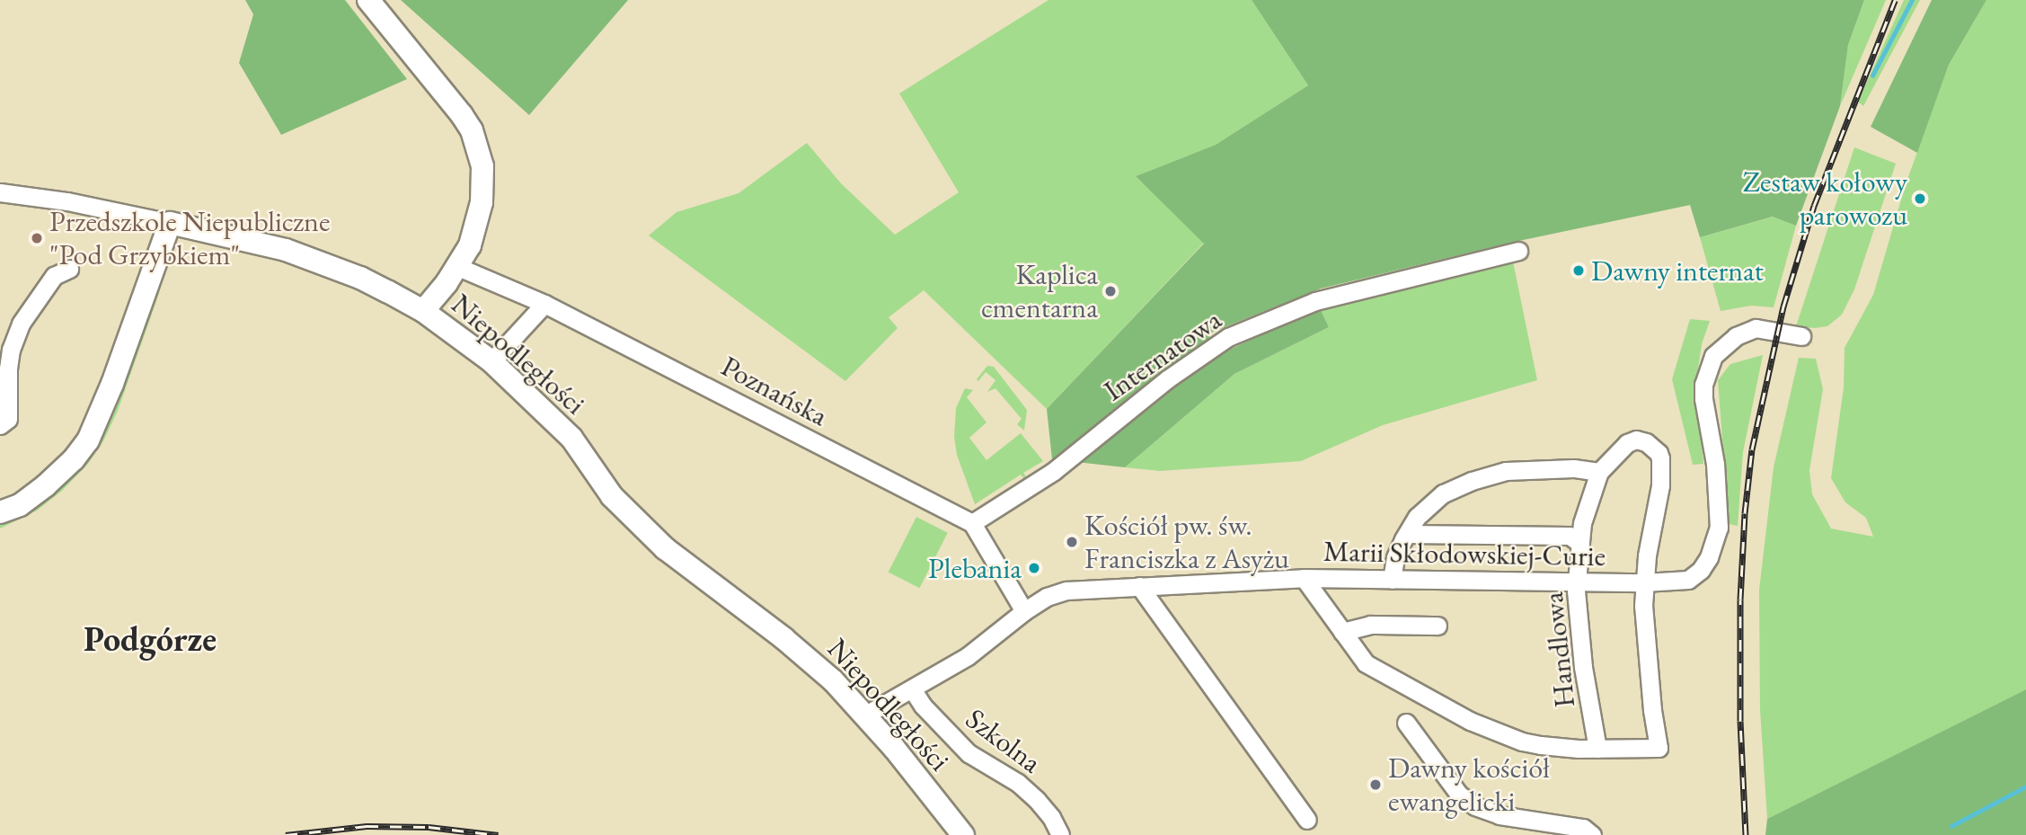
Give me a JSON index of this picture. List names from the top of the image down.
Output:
{
  "streets": {
    "main road": ["Niepodległości"],
    "street": [
      "Internatowa",
      "Poznańska",
      "Marii Skłodowskiej-Curie",
      "Handlowa",
      "Szkolna"
    ]
  },
  "crossings": [
    ["Niepodległości", "Marii Skłodowskiej-Curie"],
    ["Internatowa", "Poznańska"],
    ["Marii Skłodowskiej-Curie", "Handlowa"],
    ["Marii Skłodowskiej-Curie", "Szkolna"]
  ],
  "districts": ["Podgórze"],
  "places": [
    "Zestaw kołowy parowozu",
    "Przedszkole Niepubliczne \"Pod Grzybkiem\"",
    "Dawny internat",
    "Kaplica cmentarna",
    "Kościół pw. św. Franciszka z Asyżu",
    "Plebania",
    "Dawny kościół ewangelicki"
  ]
}
